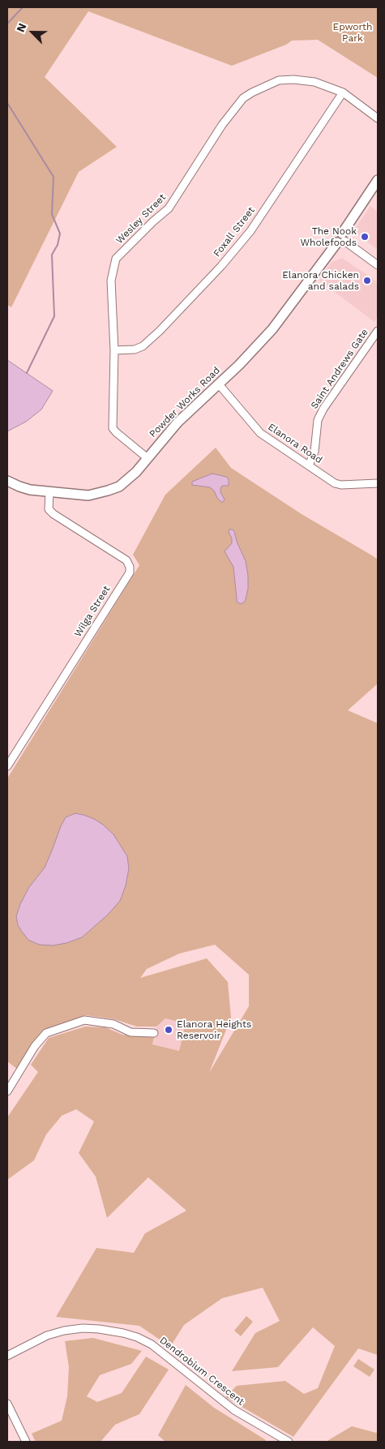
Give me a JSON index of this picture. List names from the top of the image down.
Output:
{
  "streets": {
    "main road": ["Powder Works Road"],
    "street": [
      "Wesley Street",
      "Foxall Street",
      "Saint Andrews Gate",
      "Elanora Road",
      "Wilga Street",
      "Dendrobium Crescent"
    ]
  },
  "crossings": [
    ["Wesley Street", "Foxall Street"],
    ["Wesley Street", "Powder Works Road"],
    ["Saint Andrews Gate", "Elanora Road"],
    ["Powder Works Road", "Elanora Road"],
    ["Powder Works Road", "Wilga Street"]
  ],
  "parks": ["Epworth Park"],
  "places": ["The Nook Wholefoods", "Elanora Chicken and salads", "Elanora Heights Reservoir"],
  "north": "top left"
}
